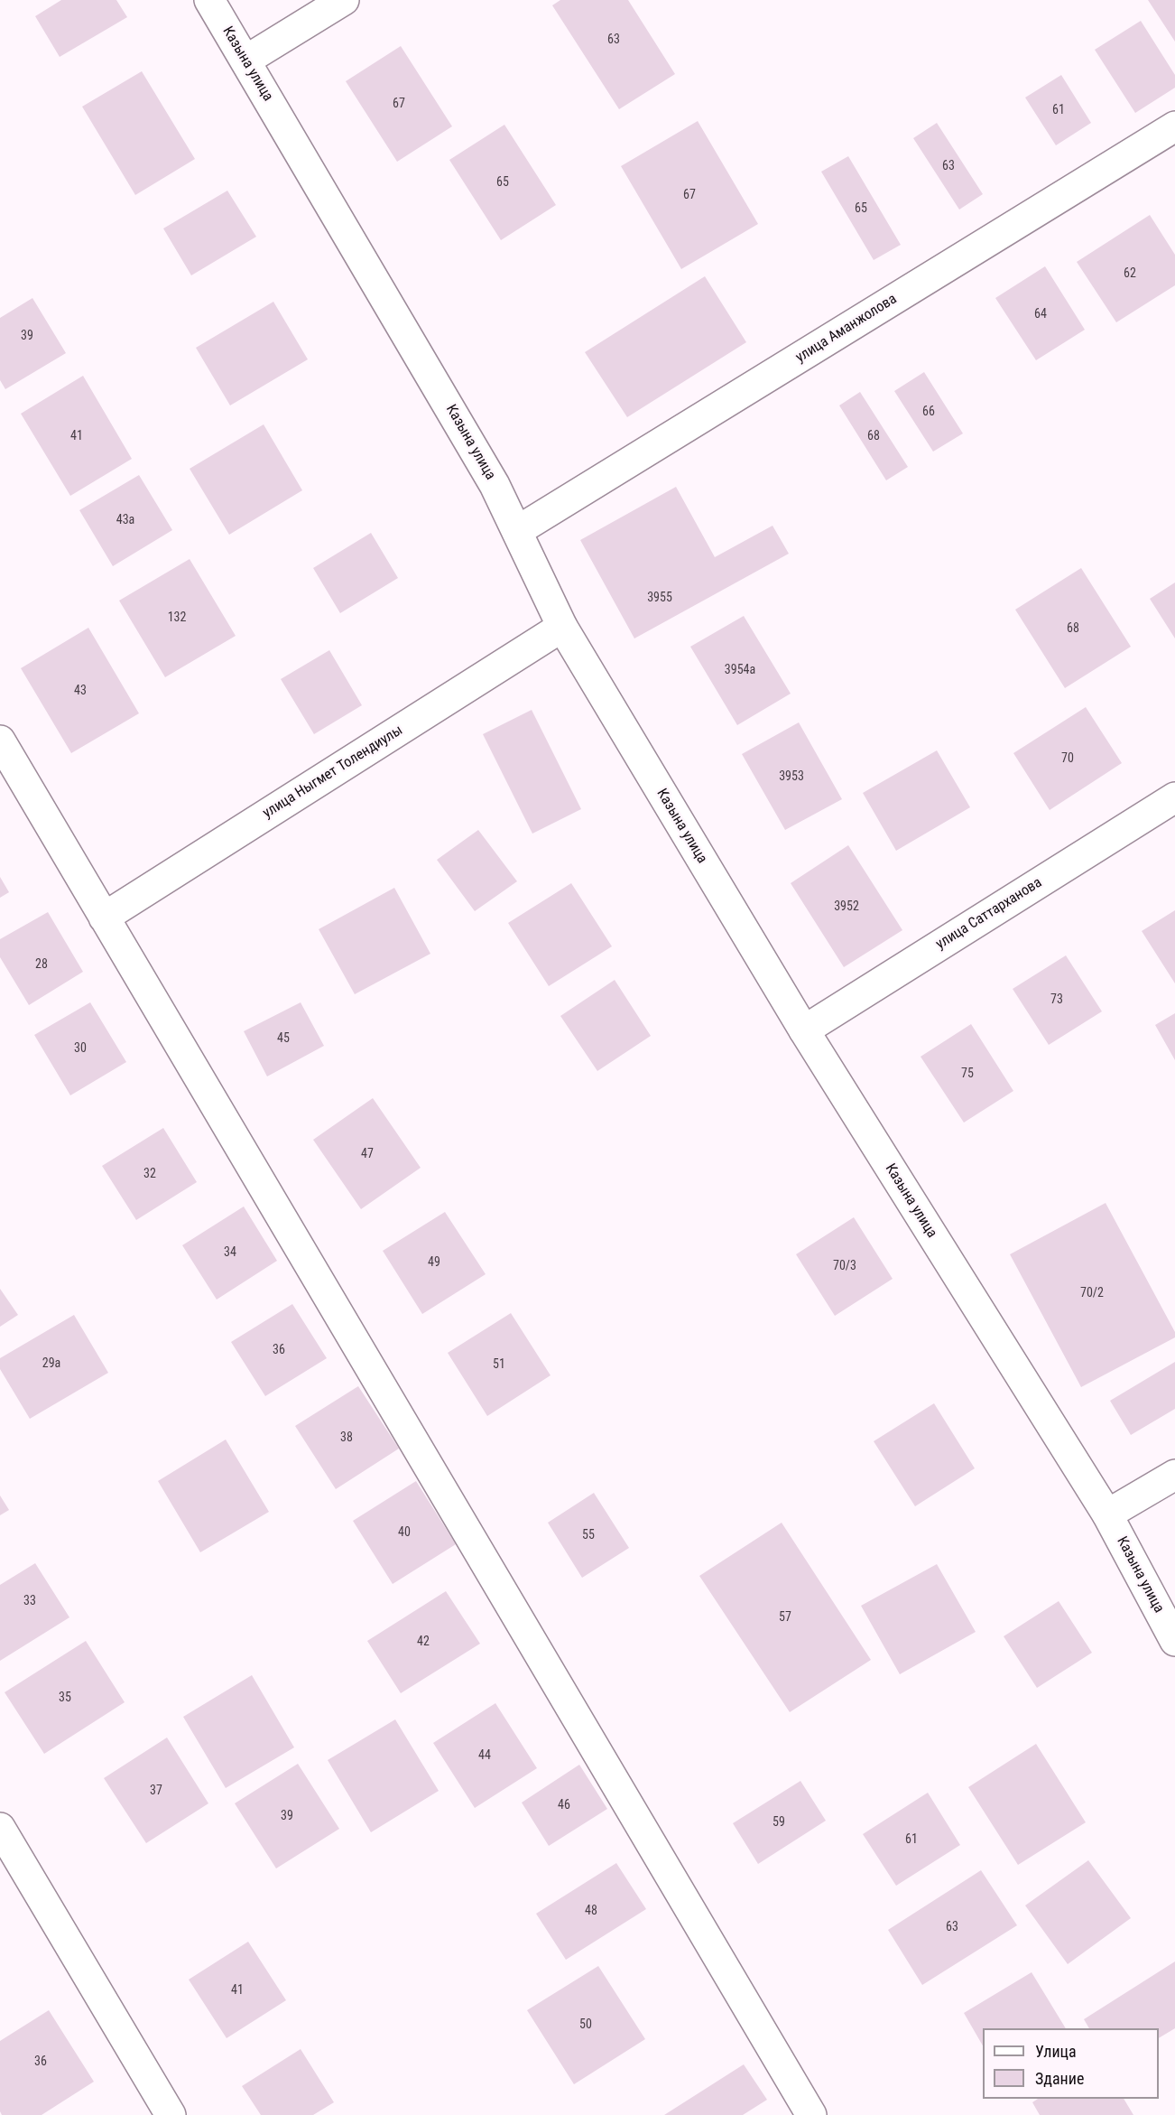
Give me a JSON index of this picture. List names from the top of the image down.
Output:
{
  "streets": {
    "street": [
      "Казына улица",
      "улица Аманжолова",
      "улица Ныгмет Толендиулы",
      "улица Саттарханова"
    ]
  },
  "crossings": [
    ["Казына улица", "улица Аманжолова"],
    ["Казына улица", "улица Ныгмет Толендиулы"],
    ["Казына улица", "улица Саттарханова"]
  ],
  "house_numbers": [
    "63",
    "67",
    "61",
    "63",
    "65",
    "67",
    "65",
    "62",
    "64",
    "39",
    "66",
    "41",
    "68",
    "43а",
    "3955",
    "132",
    "68",
    "3954а",
    "43",
    "70",
    "3953",
    "3952",
    "28",
    "73",
    "45",
    "30",
    "75",
    "47",
    "32",
    "34",
    "49",
    "70/3",
    "70/2",
    "36",
    "29а",
    "51",
    "38",
    "40",
    "55",
    "33",
    "57",
    "42",
    "35",
    "44",
    "37",
    "46",
    "39",
    "59",
    "61",
    "48",
    "63",
    "41",
    "50",
    "36"
  ],
  "legend": ["Улица", "Здание"]
}
